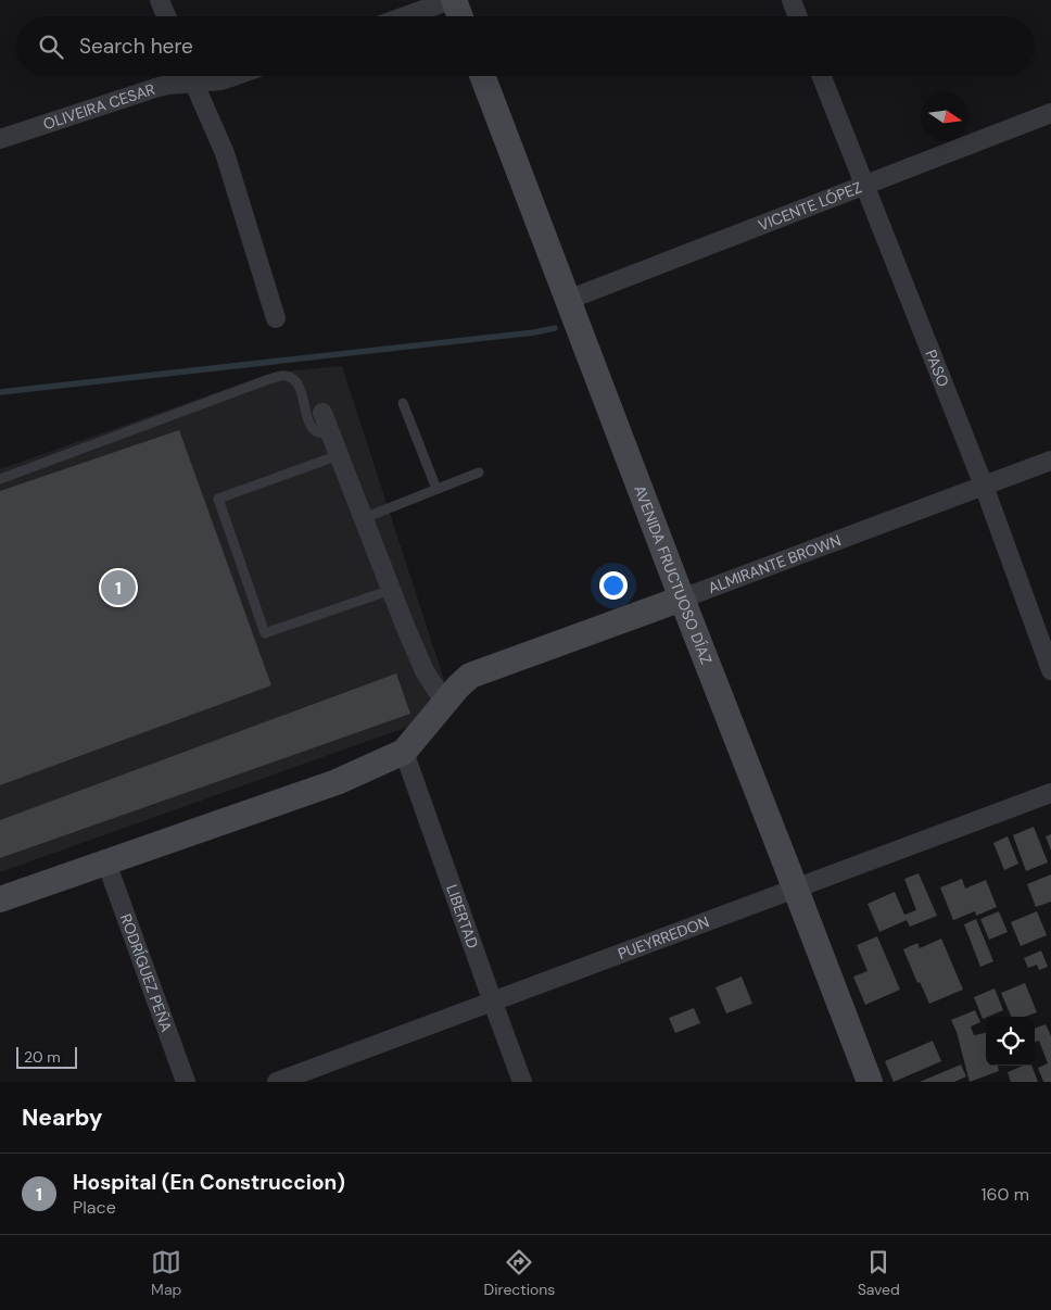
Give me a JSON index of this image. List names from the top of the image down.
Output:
{
  "streets": {
    "street": [
      "OLIVEIRA CESAR",
      "VICENTE LÓPEZ",
      "PASO",
      "ALMIRANTE BROWN",
      "AVENIDA FRUCTUOSO DÍAZ",
      "LIBERTAD",
      "PUEYRREDON",
      "RODRÍGUEZ PEÑA"
    ]
  },
  "crossings": [
    ["VICENTE LÓPEZ", "PASO"],
    ["VICENTE LÓPEZ", "AVENIDA FRUCTUOSO DÍAZ"],
    ["PASO", "ALMIRANTE BROWN"],
    ["ALMIRANTE BROWN", "AVENIDA FRUCTUOSO DÍAZ"],
    ["ALMIRANTE BROWN", "LIBERTAD"],
    ["AVENIDA FRUCTUOSO DÍAZ", "PUEYRREDON"],
    ["LIBERTAD", "PUEYRREDON"]
  ],
  "scale_bar": "20 m",
  "north": "right",
  "page": {
    "search": "Search here",
    "pins": "1",
    "scale": "20 m",
    "heading": "Nearby",
    "list": [
      {
        "mark": "1",
        "name": "Hospital (En Construccion)",
        "note": "Place",
        "value": "160 m"
      }
    ],
    "nav": ["Map", "Directions", "Saved"]
  }
}
